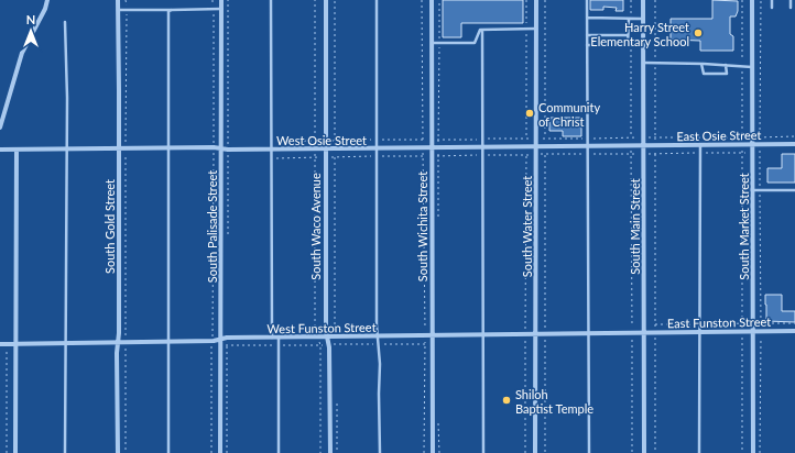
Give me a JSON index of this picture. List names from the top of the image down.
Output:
{
  "streets": {
    "street": [
      "East Osie Street",
      "West Osie Street",
      "South Gold Street",
      "South Palisade Street",
      "South Waco Avenue",
      "South Wichita Street",
      "South Water Street",
      "South Main Street",
      "South Market Street",
      "East Funston Street",
      "West Funston Street"
    ]
  },
  "crossings": [
    ["East Osie Street", "West Osie Street"],
    ["East Osie Street", "South Main Street"],
    ["East Osie Street", "South Market Street"],
    ["West Osie Street", "South Gold Street"],
    ["West Osie Street", "South Palisade Street"],
    ["West Osie Street", "South Waco Avenue"],
    ["West Osie Street", "South Wichita Street"],
    ["West Osie Street", "South Water Street"],
    ["West Osie Street", "South Main Street"],
    ["South Gold Street", "West Funston Street"],
    ["South Palisade Street", "West Funston Street"],
    ["South Waco Avenue", "West Funston Street"],
    ["South Wichita Street", "West Funston Street"],
    ["South Water Street", "West Funston Street"],
    ["South Main Street", "East Funston Street"],
    ["South Main Street", "West Funston Street"],
    ["South Market Street", "East Funston Street"],
    ["East Funston Street", "West Funston Street"]
  ],
  "places": ["Harry Street Elementary School", "Community of Christ", "Shiloh Baptist Temple"],
  "north": "top"
}
